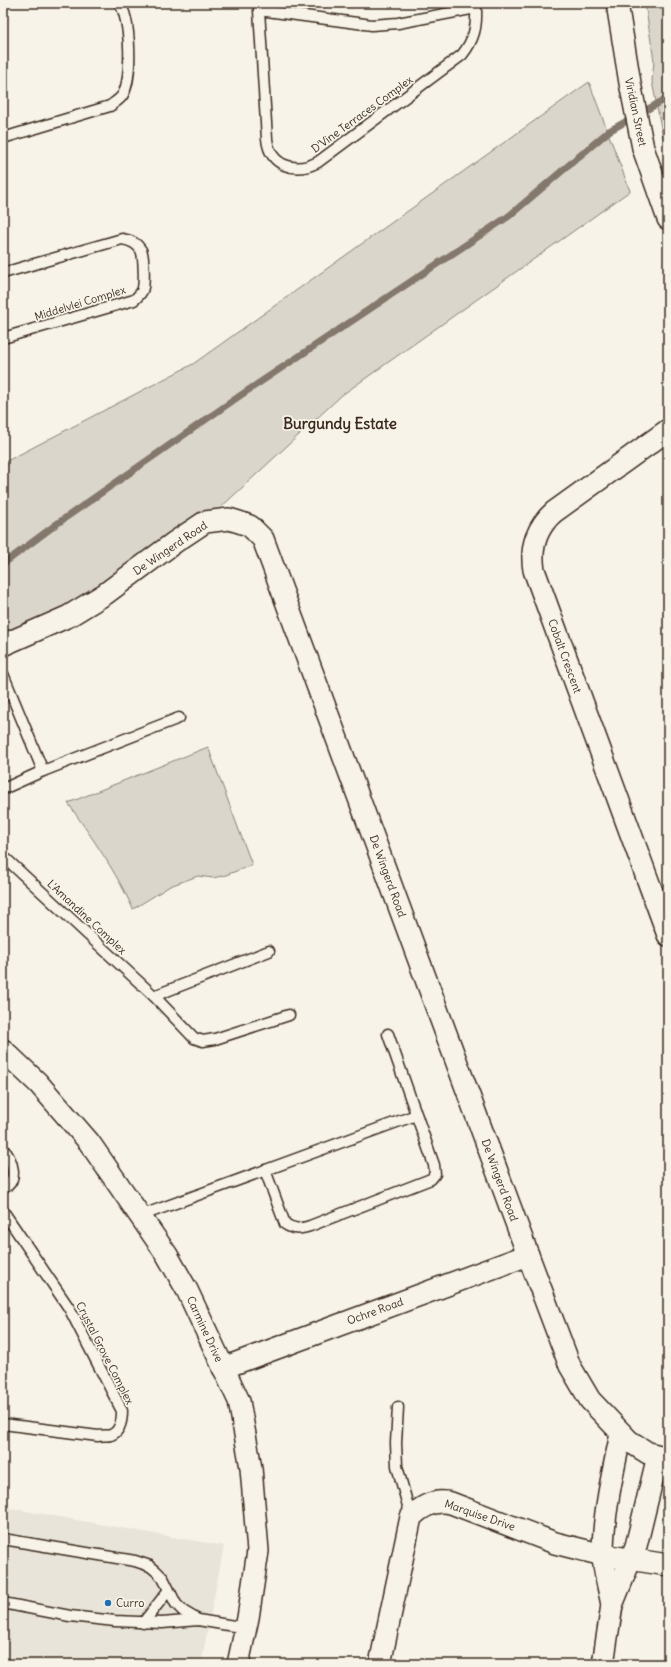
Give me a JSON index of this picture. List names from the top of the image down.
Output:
{
  "streets": {
    "street": [
      "Viridian Street",
      "De Wingerd Road",
      "Cobalt Crescent",
      "Ochre Road",
      "Carmine Drive",
      "Marquise Drive"
    ],
    "lane": [
      "D'Vine Terraces Complex",
      "Middelvlei Complex",
      "L'Amandine Complex",
      "Crystal Grove Complex"
    ]
  },
  "crossings": [
    ["De Wingerd Road", "Ochre Road"],
    ["Ochre Road", "Carmine Drive"]
  ],
  "districts": ["Burgundy Estate"],
  "places": ["Curro"]
}
